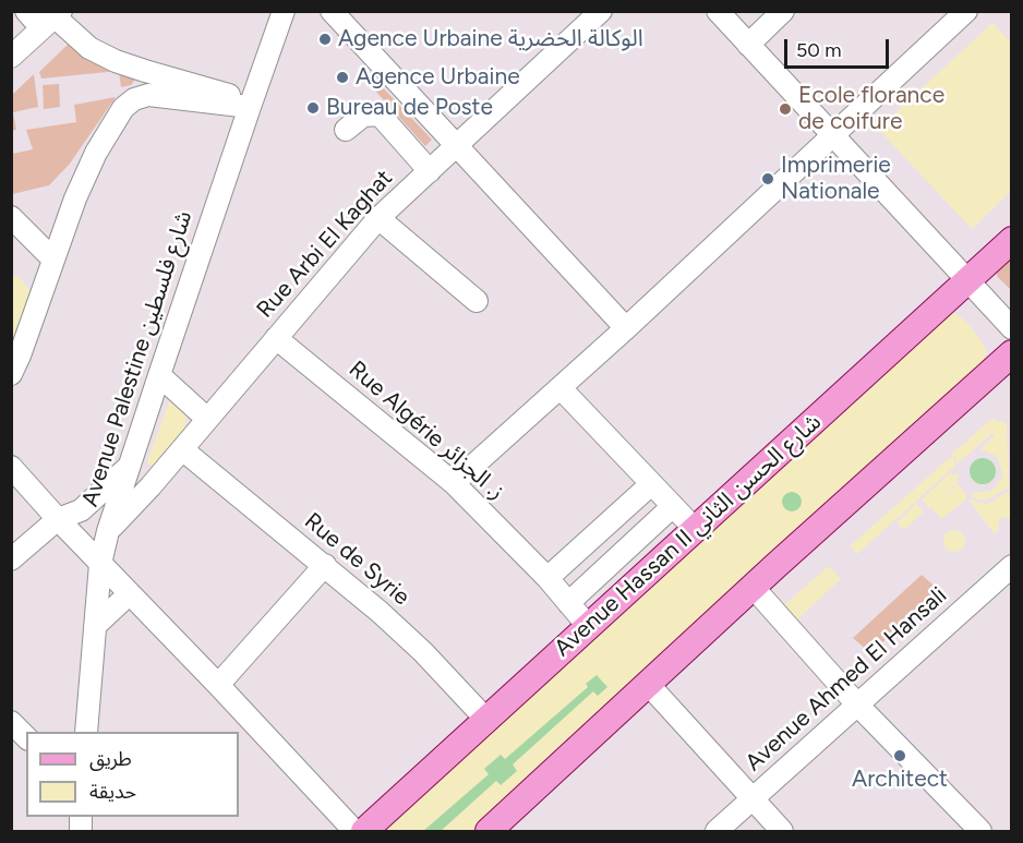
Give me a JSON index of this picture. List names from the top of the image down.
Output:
{
  "streets": {
    "main road": ["Avenue Hassan II شارع الحسن الثاني"],
    "street": [
      "Rue Arbi El Kaghat",
      "Avenue Palestine شارع فلسطين",
      "Rue Algérie ز. الجزائر",
      "Rue de Syrie",
      "Avenue Ahmed El Hansali"
    ]
  },
  "crossings": [
    ["Rue Arbi El Kaghat", "Avenue Palestine شارع فلسطين"],
    ["Rue Arbi El Kaghat", "Rue Algérie ز. الجزائر"],
    ["Rue Arbi El Kaghat", "Rue de Syrie"],
    ["Rue Algérie ز. الجزائر", "Avenue Hassan II شارع الحسن الثاني"],
    ["Avenue Hassan II شارع الحسن الثاني", "Rue de Syrie"]
  ],
  "places": [
    "Agence Urbaine الوكالة الحضرية",
    "Agence Urbaine",
    "Bureau de Poste",
    "Ecole florance de coifure",
    "Imprimerie Nationale",
    "Architect"
  ],
  "legend": ["طريق", "حديقة"],
  "scale_bar": "50 m"
}
